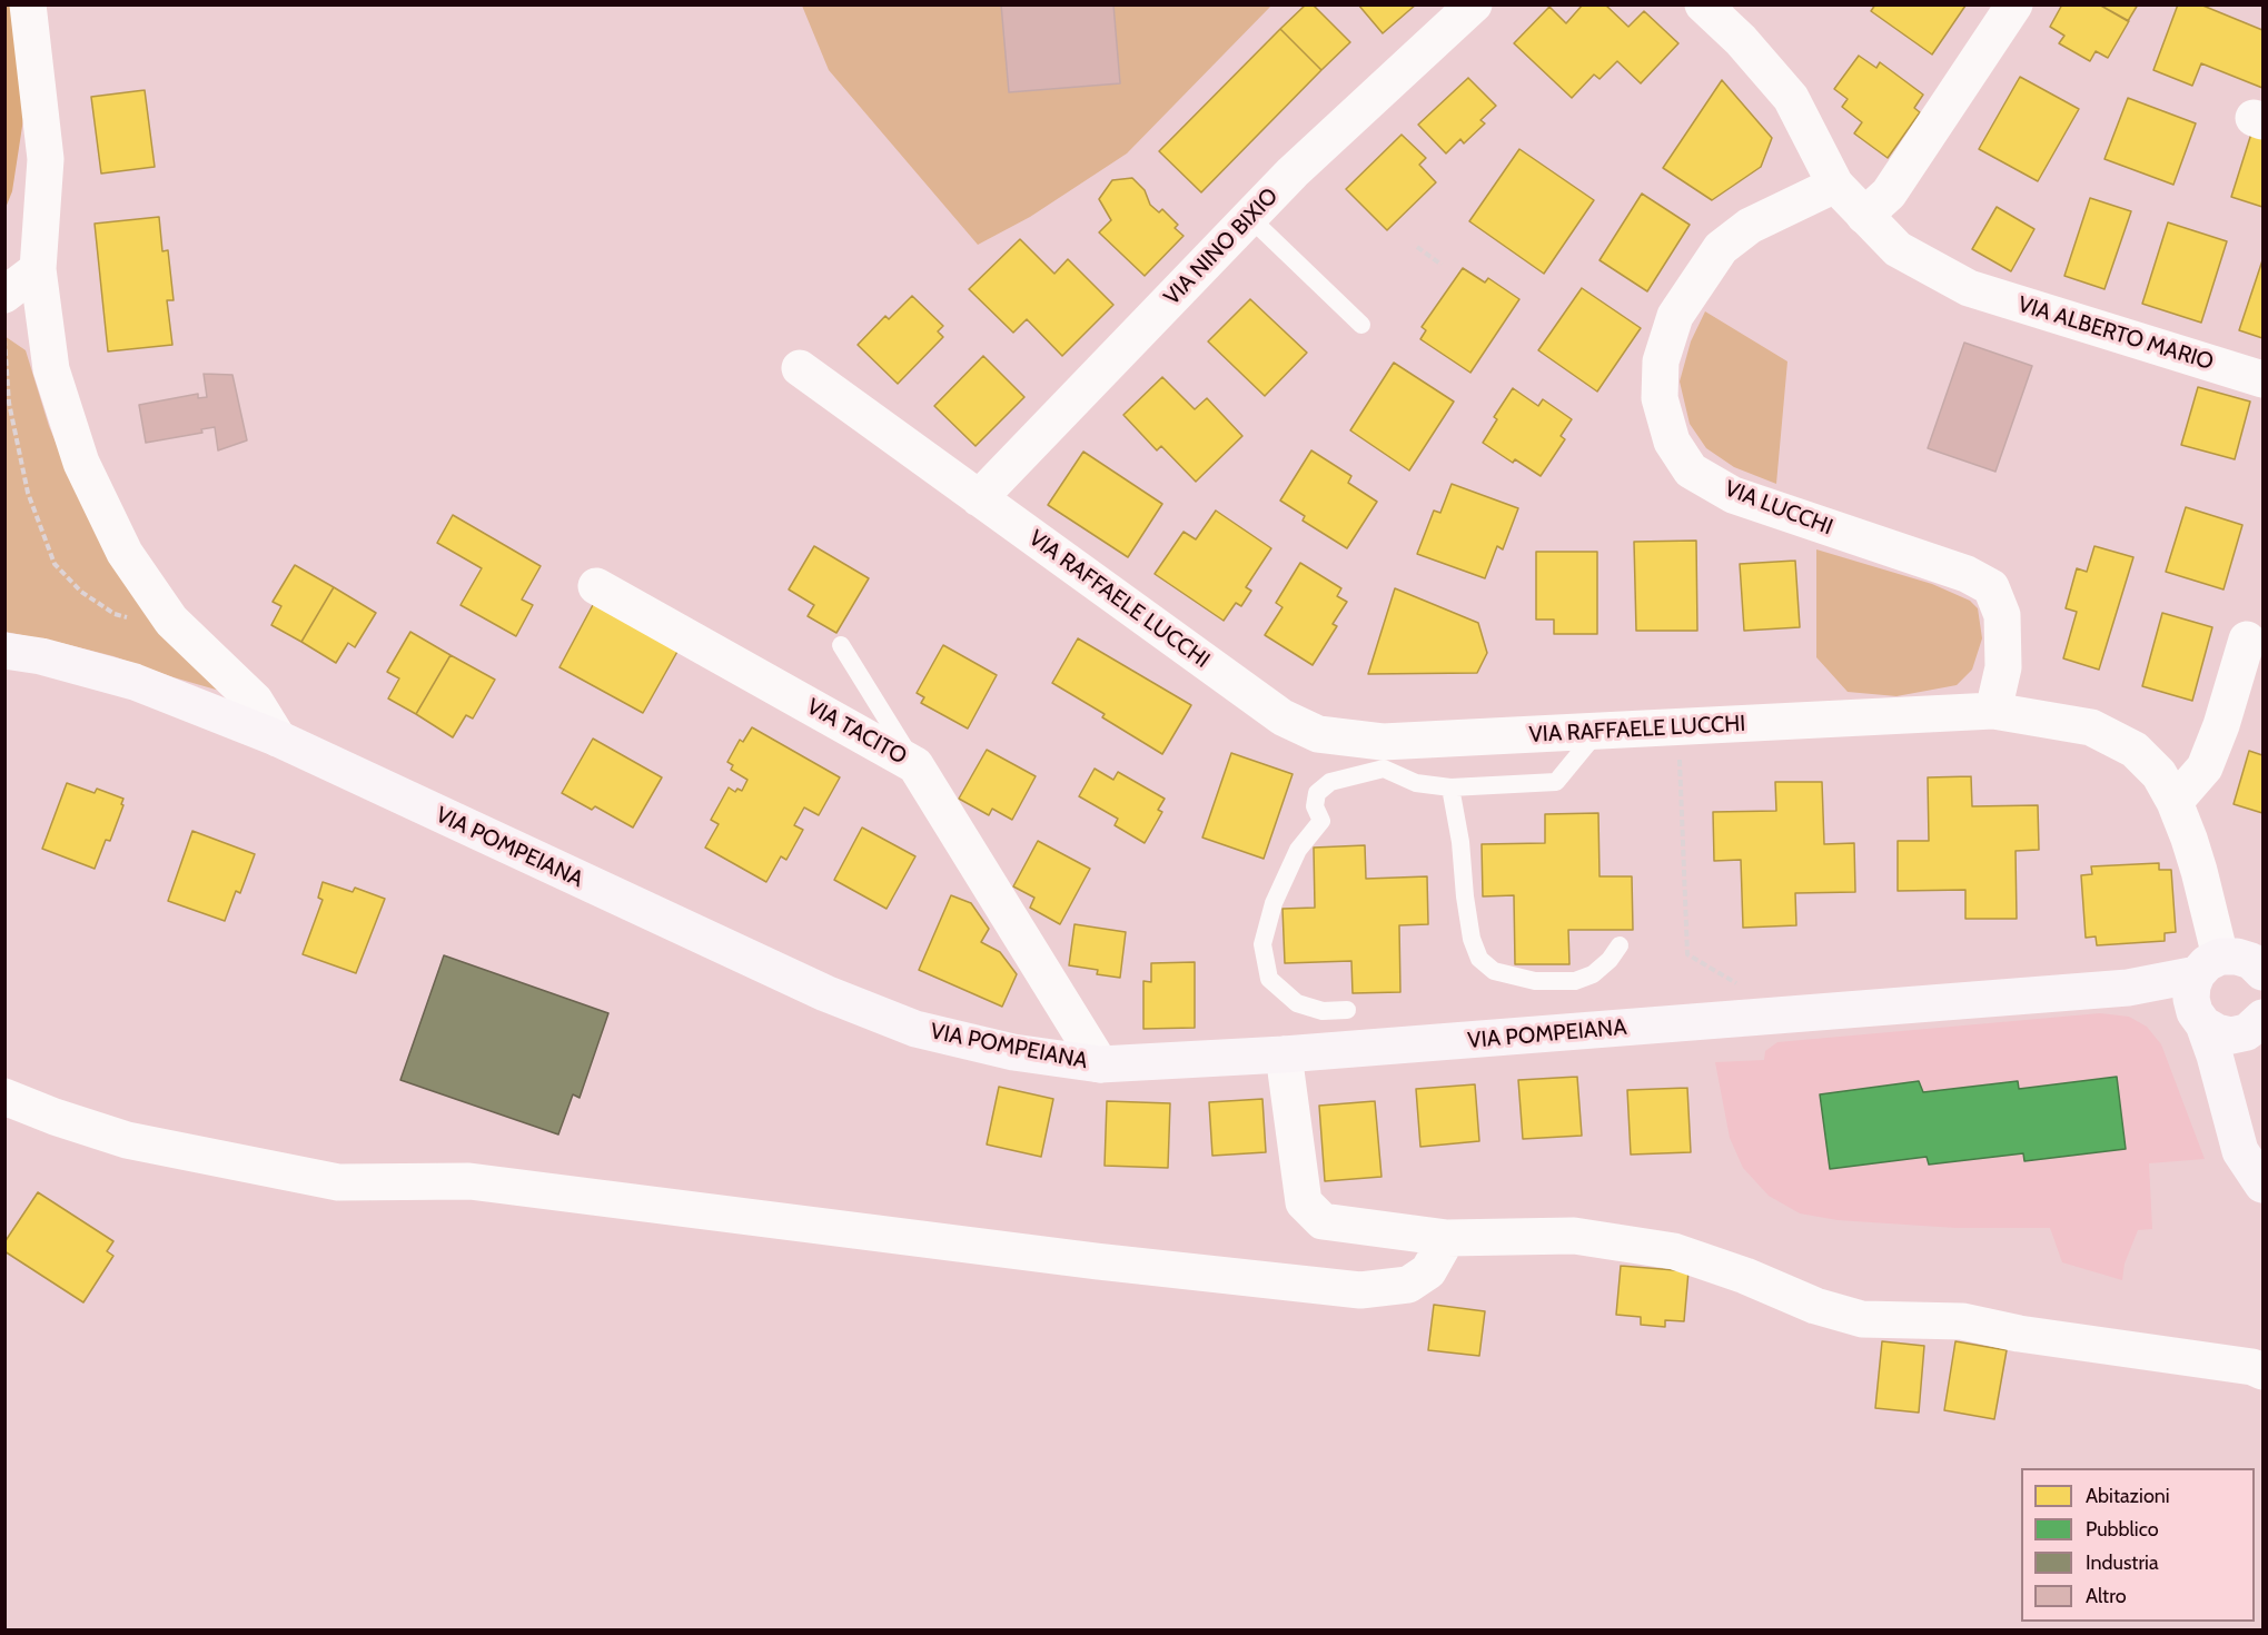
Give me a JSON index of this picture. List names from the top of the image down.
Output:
{
  "streets": {
    "main road": ["VIA POMPEIANA"],
    "street": [
      "VIA NINO BIXIO",
      "VIA ALBERTO MARIO",
      "VIA LUCCHI",
      "VIA RAFFAELE LUCCHI",
      "VIA TACITO"
    ]
  },
  "crossings": [
    ["VIA NINO BIXIO", "VIA RAFFAELE LUCCHI"],
    ["VIA LUCCHI", "VIA RAFFAELE LUCCHI"],
    ["VIA RAFFAELE LUCCHI", "VIA POMPEIANA"],
    ["VIA TACITO", "VIA POMPEIANA"]
  ],
  "legend": [
    "Abitazioni",
    "Pubblico",
    "Industria",
    "Altro"
  ]
}
